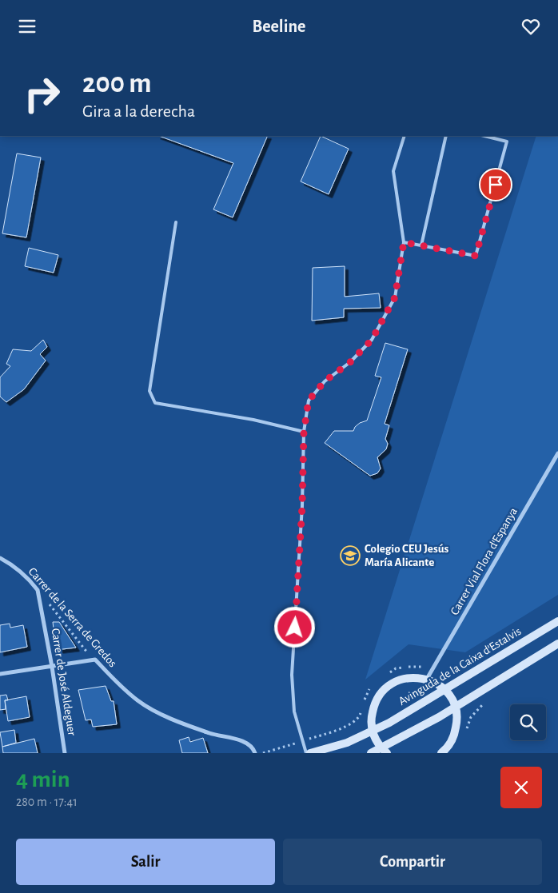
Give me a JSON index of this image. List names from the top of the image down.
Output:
{
  "streets": {
    "main road": ["Avinguda de la Caixa d'Estalvis"],
    "street": ["Carrer Vial Flora d'Espanya", "Carrer de la Serra de Gredos", "Carrer de José Aldeguer"]
  },
  "crossings": [
    ["Carrer de la Serra de Gredos", "Carrer de José Aldeguer"]
  ],
  "places": {
    "school or university": ["Colegio CEU Jesús María Alicante"]
  },
  "page": {
    "header": "Beeline",
    "turn": ["200 m", "Gira a la derecha"],
    "heading": ["4 min", "280 m · 17:41"],
    "buttons": ["Salir", "Compartir"]
  }
}
